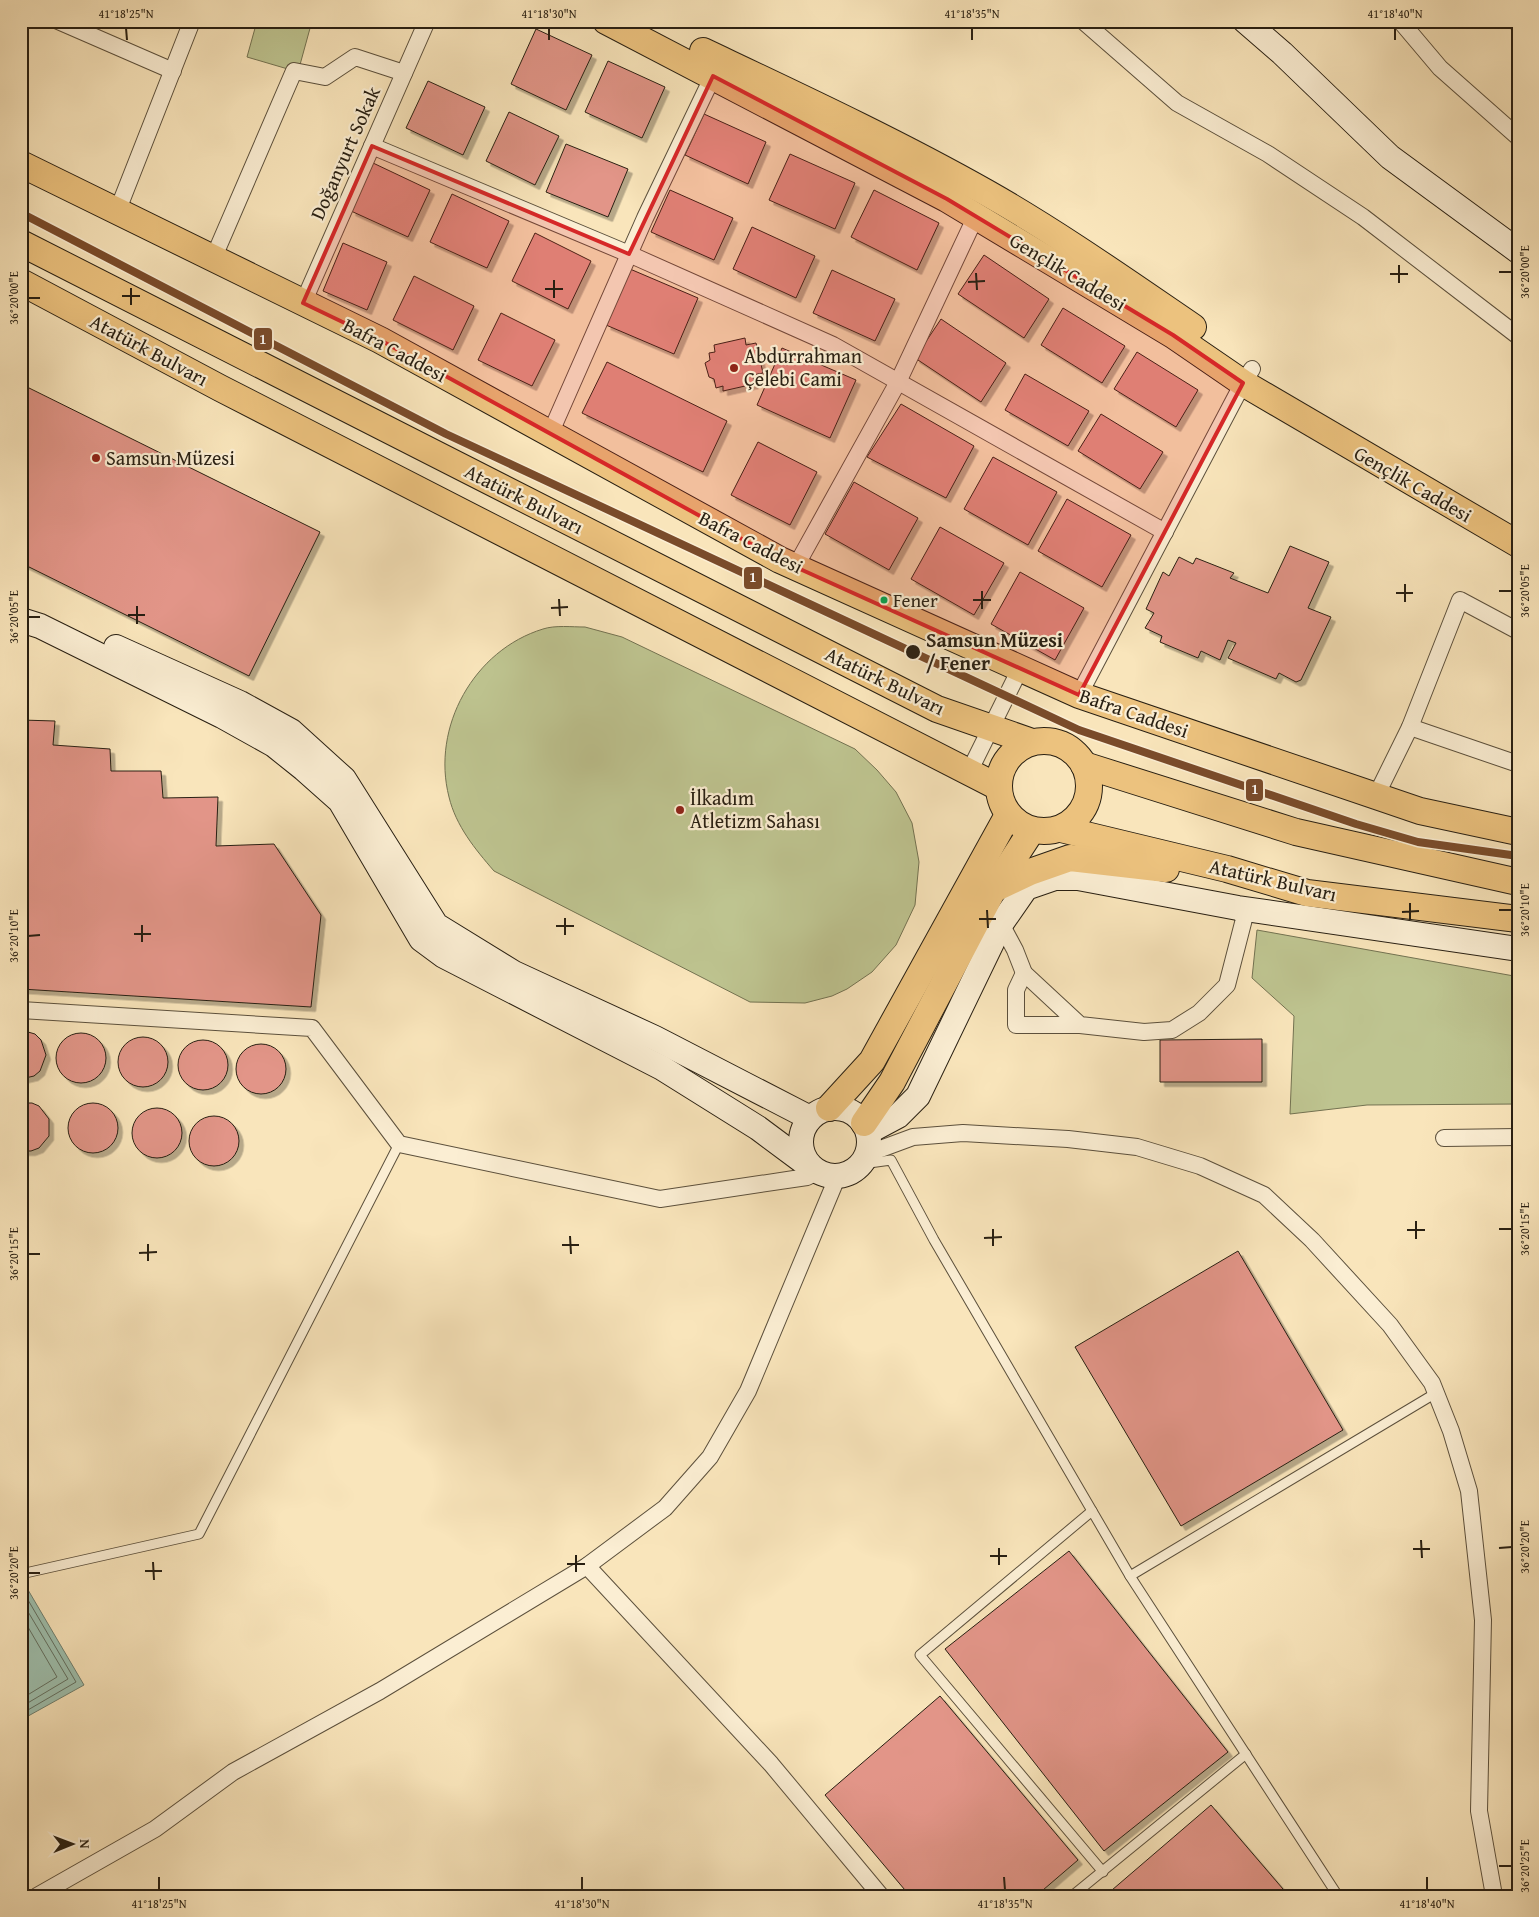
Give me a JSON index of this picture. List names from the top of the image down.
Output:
{
  "streets": {
    "main road": ["Gençlik Caddesi", "Atatürk Bulvarı", "Bafra Caddesi"],
    "street": ["Doğanyurt Sokak"]
  },
  "crossings": [
    ["Doğanyurt Sokak", "Bafra Caddesi"]
  ],
  "places": [
    "Abdurrahman Çelebi Cami",
    "Samsun Müzesi",
    "Fener",
    "Samsun Müzesi / Fener",
    "İlkadım Atletizm Sahası"
  ],
  "lines": ["transit line 1"],
  "north": "right",
  "coordinates": [
    "41°18'25\"N",
    "41°18'30\"N",
    "41°18'35\"N",
    "41°18'40\"N",
    "36°20'00\"E",
    "36°20'05\"E",
    "36°20'10\"E",
    "36°20'15\"E",
    "36°20'20\"E",
    "36°20'25\"E"
  ]
}
